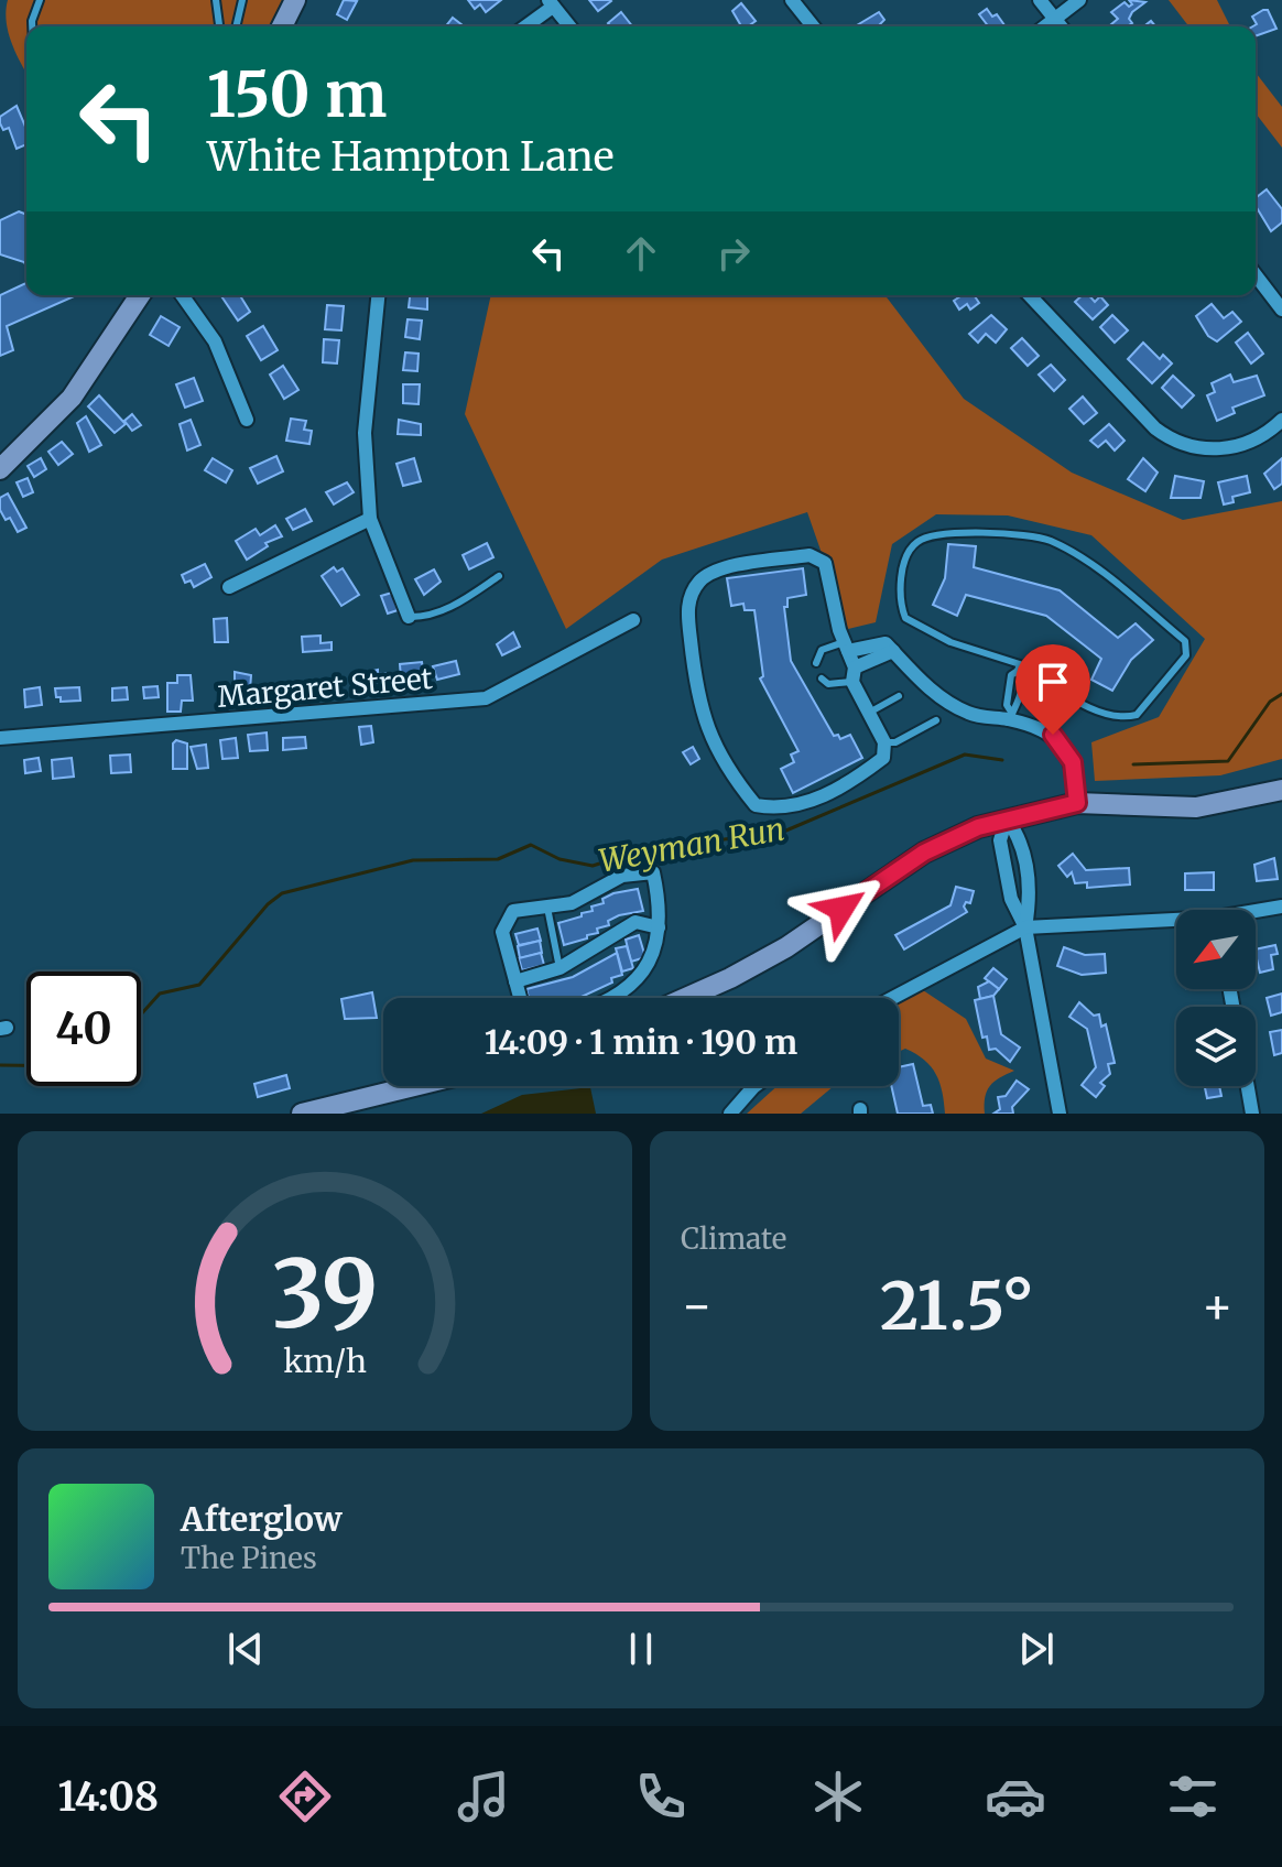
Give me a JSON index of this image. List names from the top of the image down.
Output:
{
  "streets": {
    "street": ["Margaret Street"]
  },
  "water": ["Weyman Run"],
  "north": "bottom left",
  "page": {
    "turn": ["150 m", "White Hampton Lane"],
    "limit": "40",
    "trip": "14:09 · 1 min · 190 m",
    "tile": "Climate",
    "heat": ["−", "21.5°", "+"],
    "song": ["Afterglow", "The Pines"],
    "tabs": "14:08",
    "gauge": ["39", "km/h"]
  }
}
